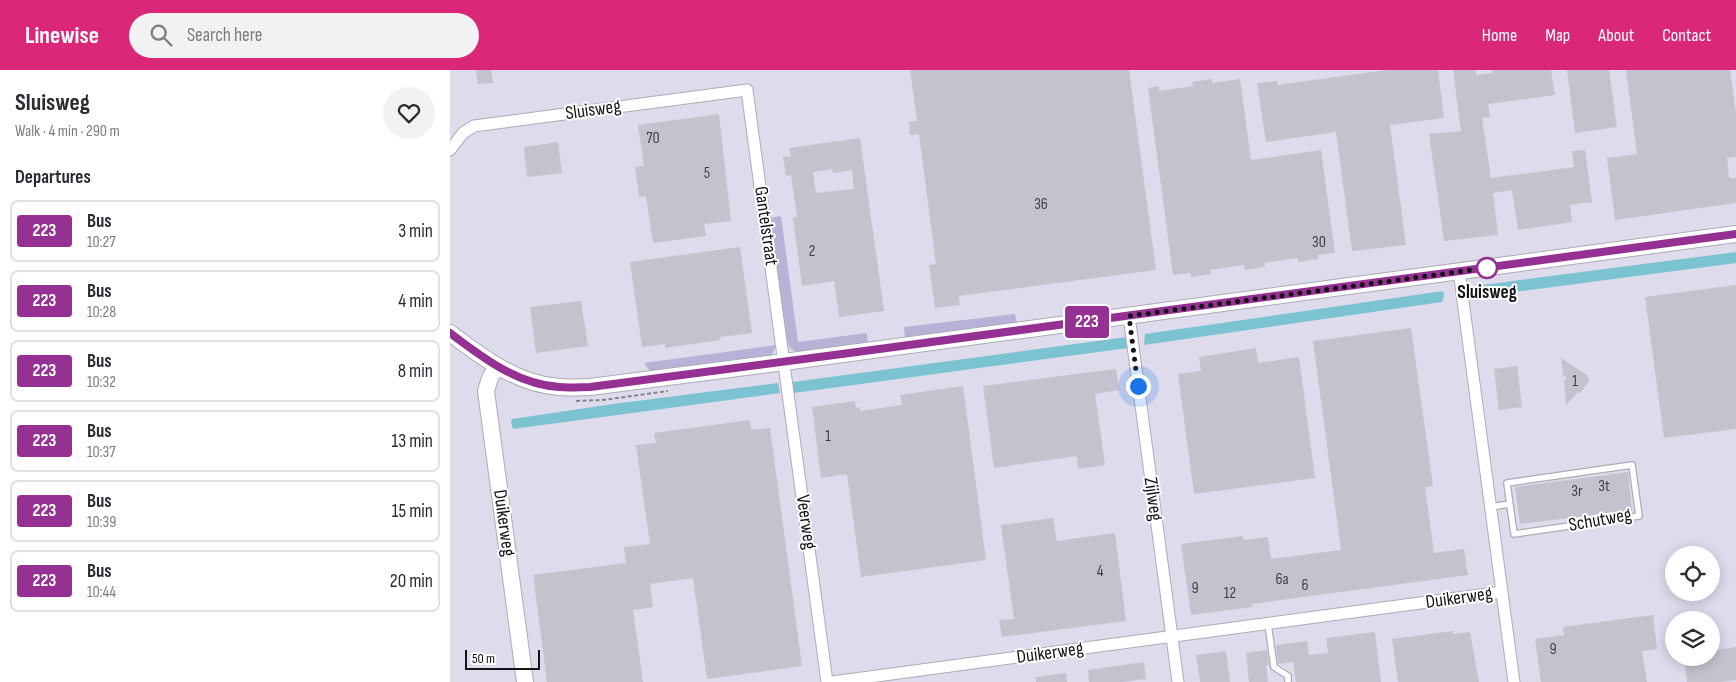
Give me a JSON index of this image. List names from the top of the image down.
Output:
{
  "streets": {
    "street": [
      "Sluisweg",
      "Gantelstraat",
      "Zijlweg",
      "Veerweg",
      "Duikerweg"
    ],
    "lane": ["Schutweg"]
  },
  "crossings": [
    ["Sluisweg", "Gantelstraat"],
    ["Gantelstraat", "Veerweg"],
    ["Zijlweg", "Duikerweg"]
  ],
  "places": ["Sluisweg"],
  "lines": ["bus line 223"],
  "house_numbers": [
    "70",
    "5",
    "36",
    "30",
    "2",
    "1",
    "1",
    "3t",
    "3r",
    "4",
    "6a",
    "6",
    "9",
    "12",
    "9"
  ],
  "scale_bar": "50 m",
  "page": {
    "header": "Linewise",
    "search": "Search here",
    "nav": [
      "Home",
      "Map",
      "About",
      "Contact"
    ],
    "heading": [
      ["Sluisweg", "Walk · 4 min · 290 m"],
      "Departures"
    ],
    "on_map": "223",
    "list": [
      {
        "mark": "223",
        "name": "Bus",
        "note": "10:27",
        "value": "3 min"
      },
      {
        "mark": "223",
        "name": "Bus",
        "note": "10:28",
        "value": "4 min"
      },
      {
        "mark": "223",
        "name": "Bus",
        "note": "10:32",
        "value": "8 min"
      },
      {
        "mark": "223",
        "name": "Bus",
        "note": "10:37",
        "value": "13 min"
      },
      {
        "mark": "223",
        "name": "Bus",
        "note": "10:39",
        "value": "15 min"
      },
      {
        "mark": "223",
        "name": "Bus",
        "note": "10:44",
        "value": "20 min"
      }
    ],
    "scale": "50 m"
  }
}
